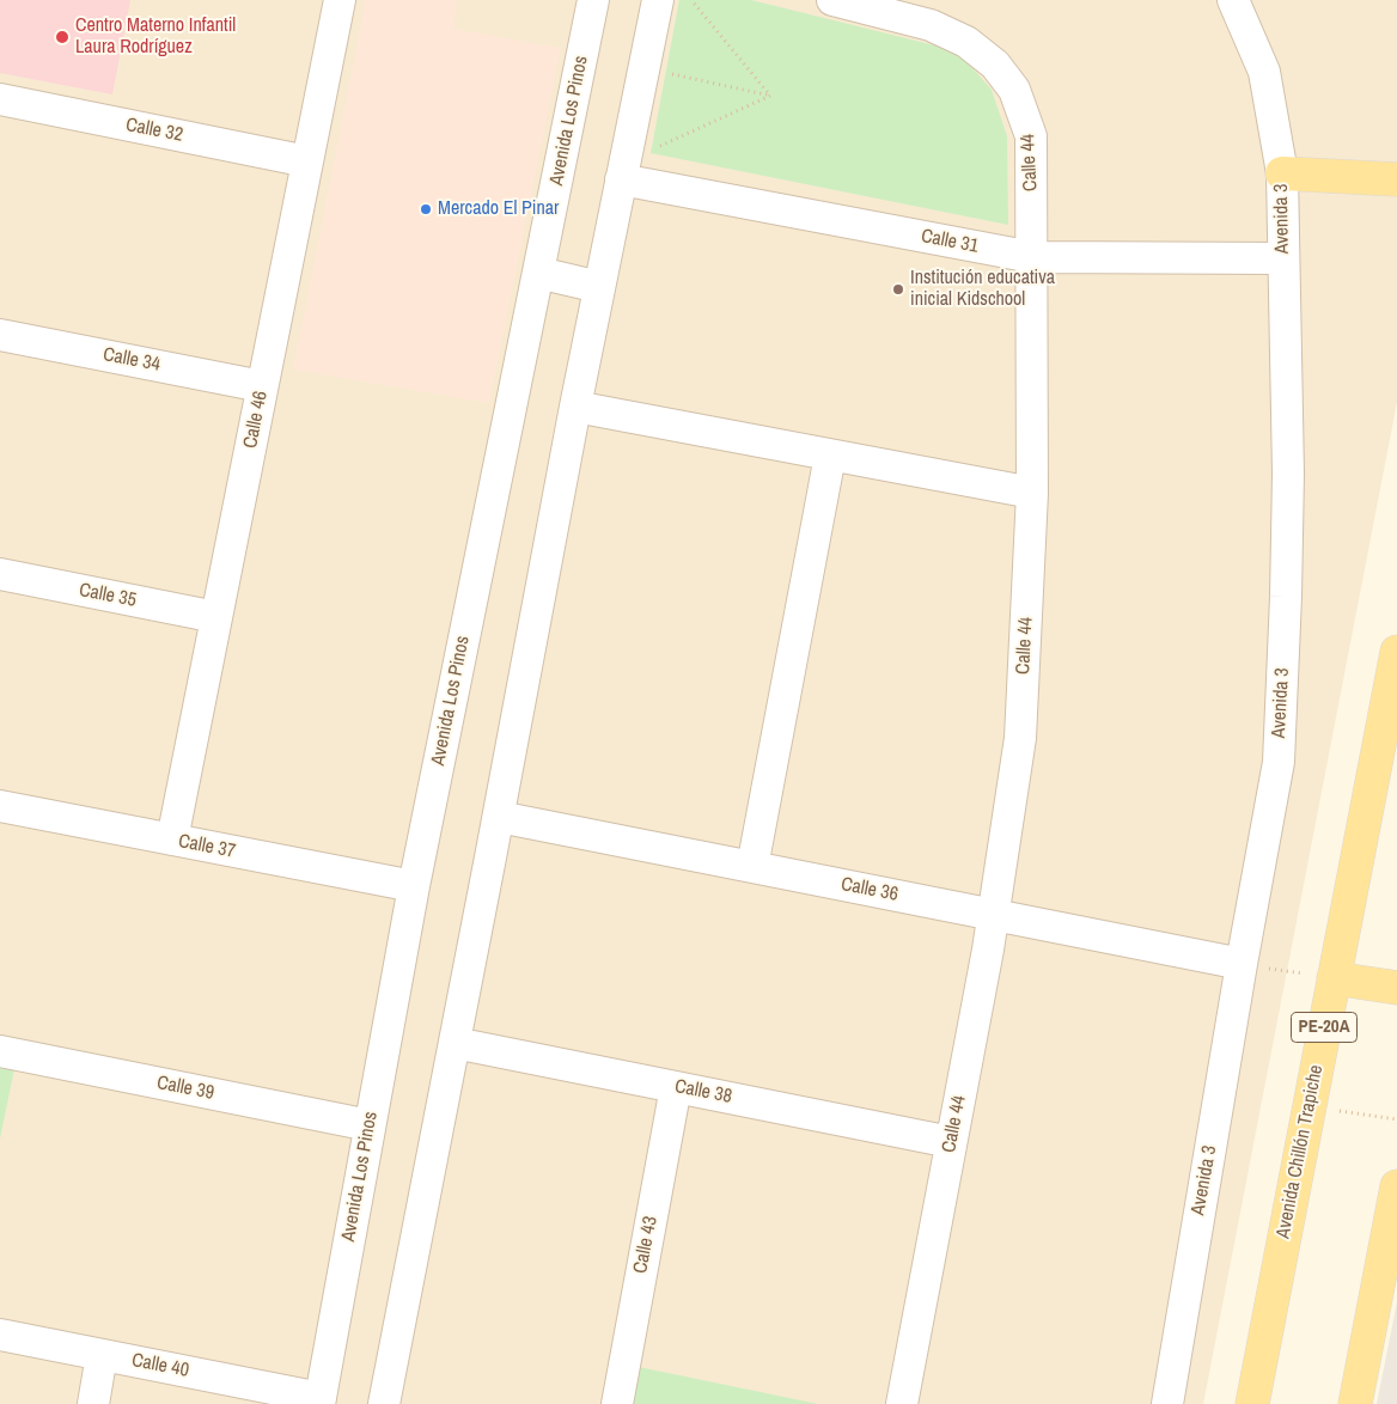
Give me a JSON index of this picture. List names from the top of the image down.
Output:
{
  "streets": {
    "main road": ["PE-20A", "Avenida Chillón Trapiche"],
    "street": [
      "Avenida Los Pinos",
      "Calle 32",
      "Calle 44",
      "Avenida 3",
      "Calle 31",
      "Calle 34",
      "Calle 46",
      "Calle 35",
      "Calle 37",
      "Calle 36",
      "Calle 39",
      "Calle 38",
      "Calle 43",
      "Calle 40"
    ]
  },
  "crossings": [
    ["Avenida Los Pinos", "Calle 37"],
    ["Avenida Los Pinos", "Calle 39"],
    ["Avenida Los Pinos", "Calle 40"],
    ["Calle 32", "Calle 46"],
    ["Calle 44", "Calle 31"],
    ["Calle 44", "Calle 36"],
    ["Calle 44", "Calle 38"],
    ["Avenida 3", "Calle 31"],
    ["Avenida 3", "Calle 36"],
    ["Calle 34", "Calle 46"],
    ["Calle 46", "Calle 35"],
    ["Calle 46", "Calle 37"],
    ["Calle 38", "Calle 43"]
  ],
  "places": ["Centro Materno Infantil Laura Rodríguez", "Mercado El Pinar", "Institución educativa inicial Kidschool"]
}
